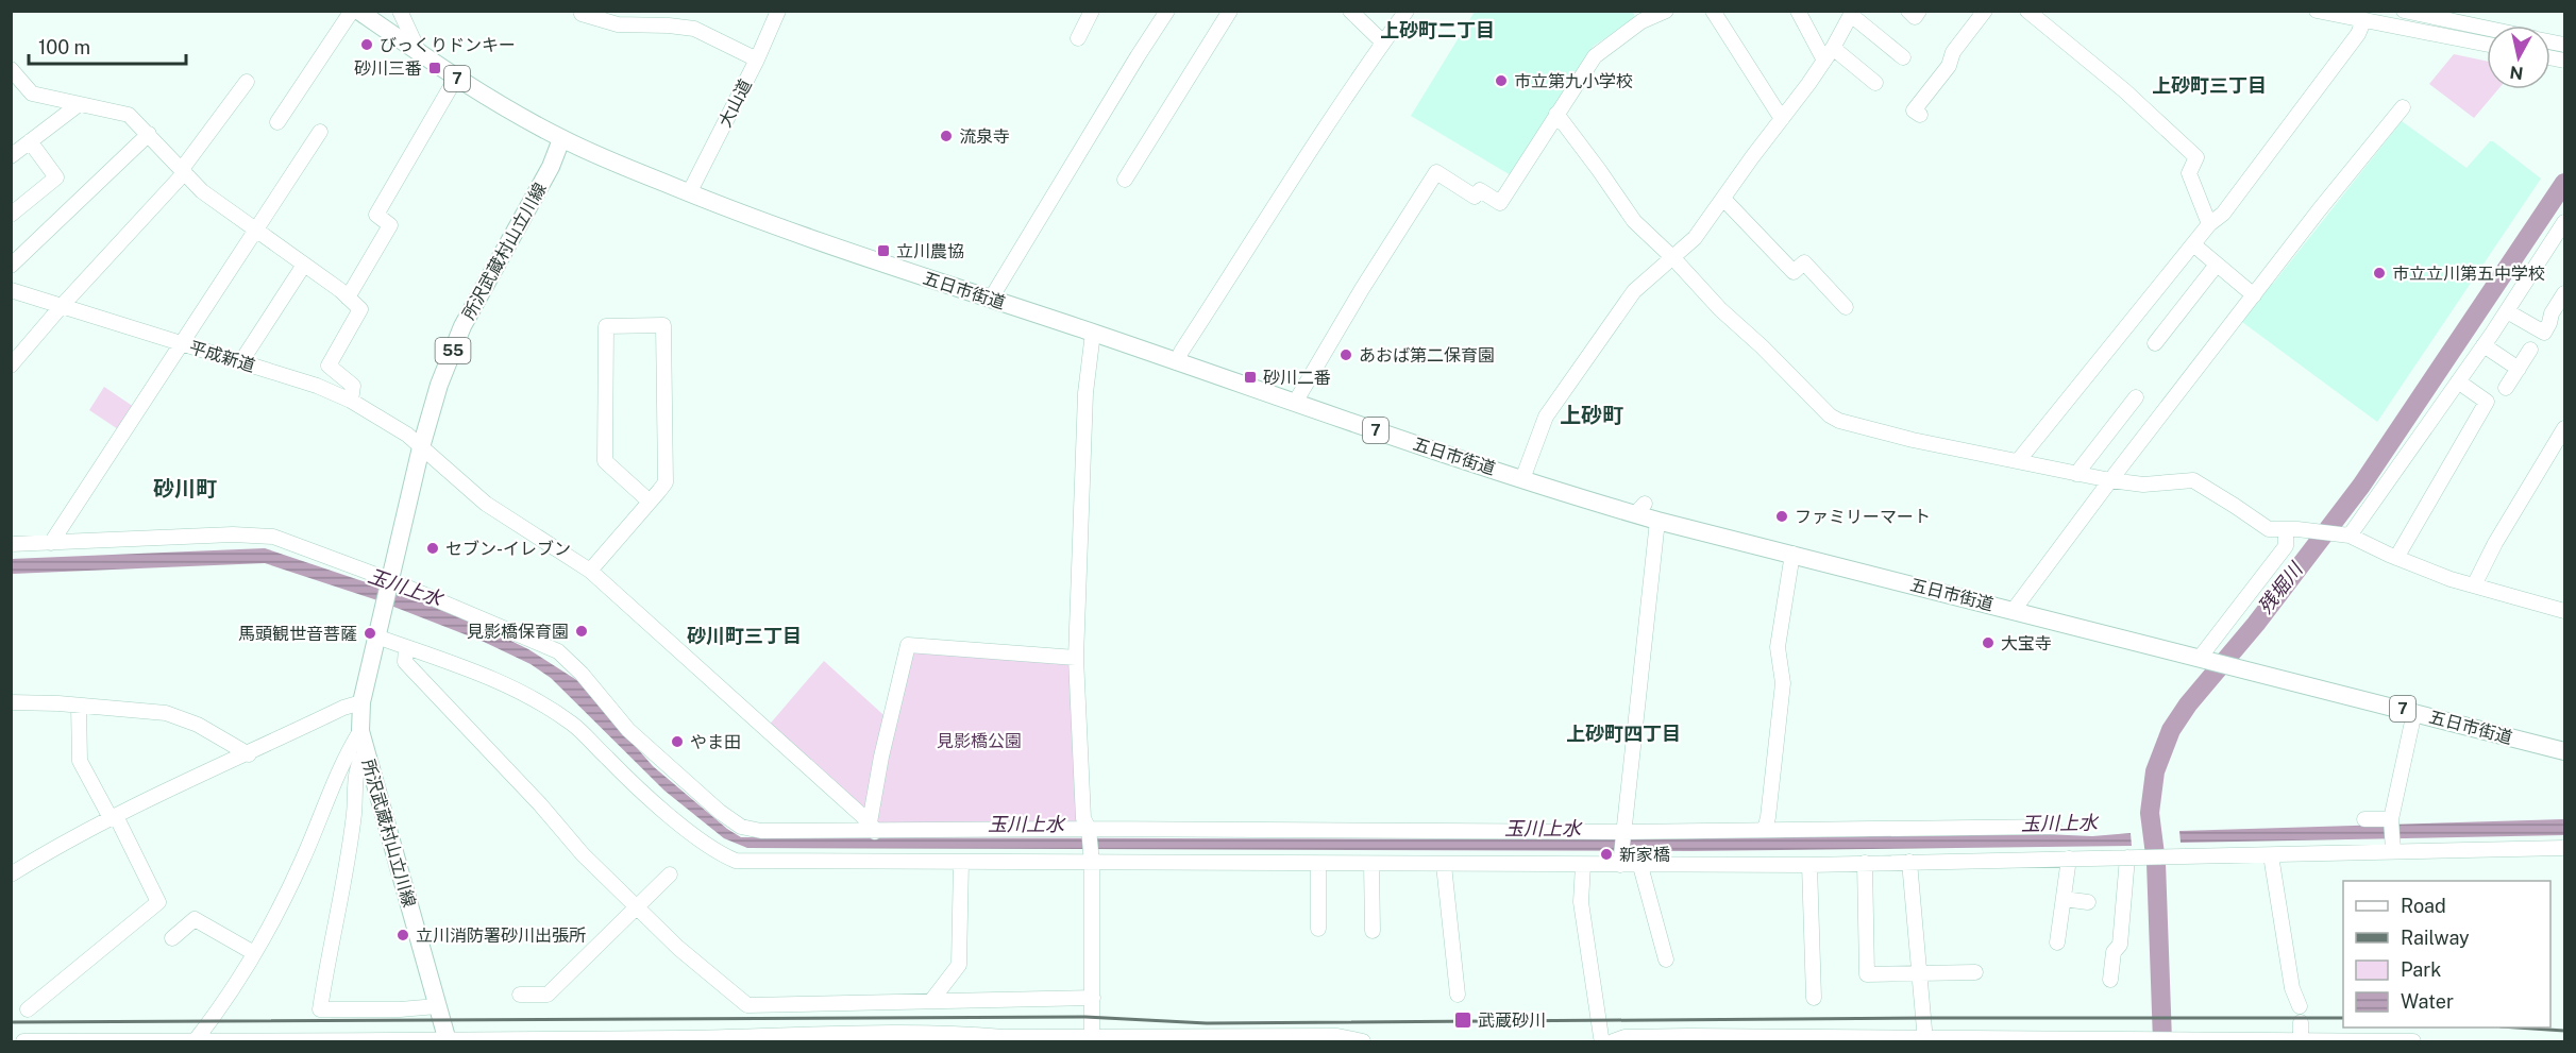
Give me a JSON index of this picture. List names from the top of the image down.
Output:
{
  "streets": {
    "main road": [
      "7",
      "所沢武蔵村山立川線",
      "五日市街道",
      "55"
    ],
    "street": ["大山道", "平成新道"]
  },
  "crossings": [
    ["大山道", "五日市街道"],
    ["所沢武蔵村山立川線", "五日市街道"],
    ["所沢武蔵村山立川線", "55"],
    ["所沢武蔵村山立川線", "平成新道"]
  ],
  "districts": [
    "上砂町二丁目",
    "上砂町三丁目",
    "上砂町",
    "砂川町",
    "砂川町三丁目",
    "上砂町四丁目"
  ],
  "water": ["玉川上水", "残堀川"],
  "parks": ["見影橋公園"],
  "places": {
    "other": [
      "びっくりドンキー",
      "市立第九小学校",
      "流泉寺",
      "市立立川第五中学校",
      "あおば第二保育園",
      "ファミリーマート",
      "セブン-イレブン",
      "見影橋保育園",
      "馬頭観世音菩薩",
      "大宝寺",
      "やま田",
      "新家橋",
      "立川消防署砂川出張所"
    ],
    "transit": [
      "砂川三番",
      "立川農協",
      "砂川二番",
      "武蔵砂川"
    ]
  },
  "legend": [
    "Road",
    "Railway",
    "Park",
    "Water"
  ],
  "scale_bar": "100 m",
  "north": "bottom"
}
